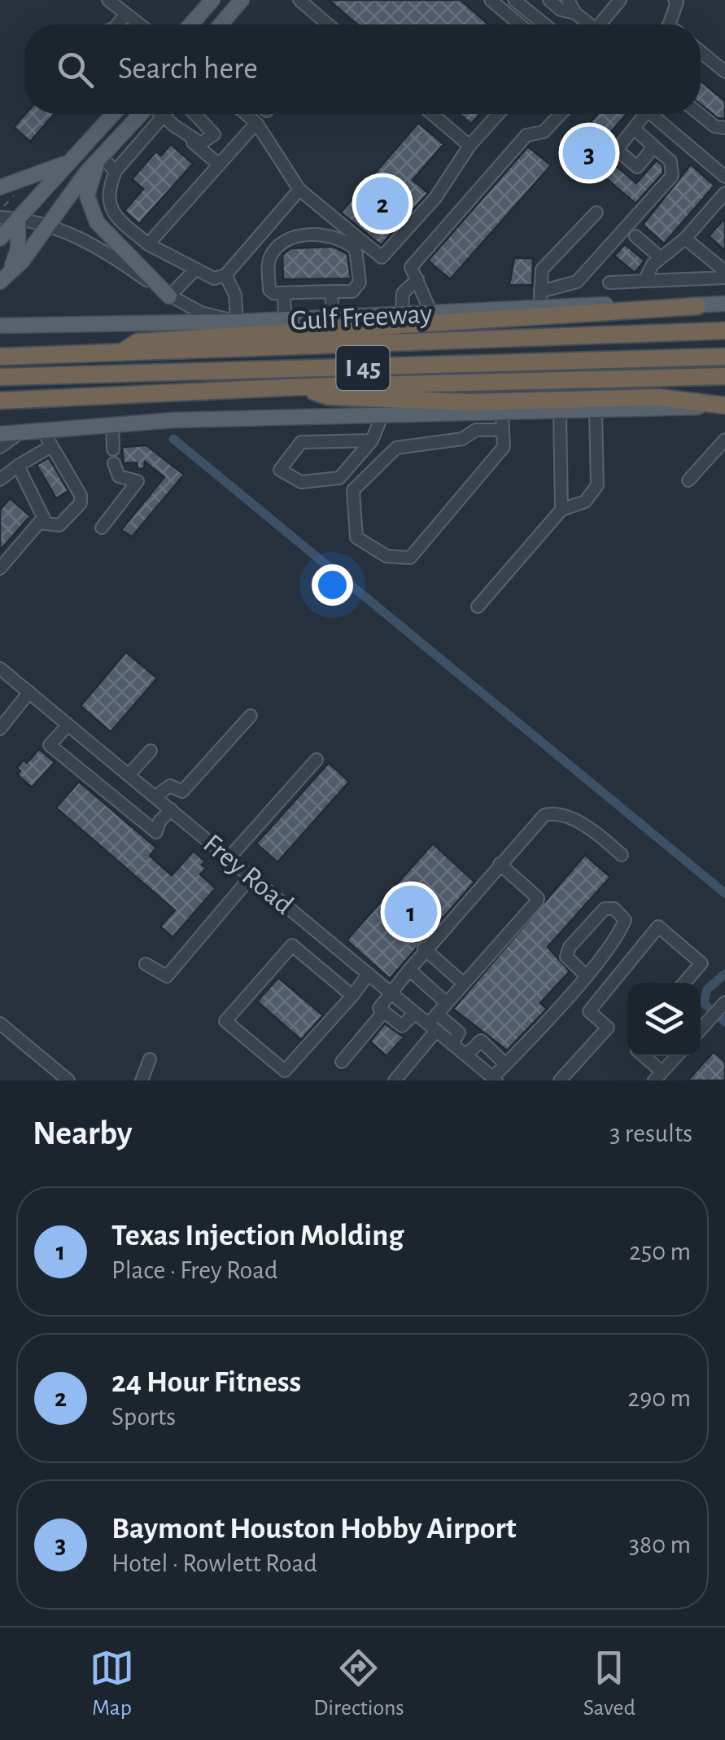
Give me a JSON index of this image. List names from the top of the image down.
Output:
{
  "streets": {
    "highway": ["Gulf Freeway", "I 45"],
    "street": ["Frey Road"]
  },
  "page": {
    "search": "Search here",
    "pins": ["3", "2", "1"],
    "heading": ["Nearby", "3 results"],
    "list": [
      {
        "mark": "1",
        "name": "Texas Injection Molding",
        "note": "Place · Frey Road",
        "value": "250 m"
      },
      {
        "mark": "2",
        "name": "24 Hour Fitness",
        "note": "Sports",
        "value": "290 m"
      },
      {
        "mark": "3",
        "name": "Baymont Houston Hobby Airport",
        "note": "Hotel · Rowlett Road",
        "value": "380 m"
      }
    ],
    "nav": ["Map", "Directions", "Saved"]
  }
}
